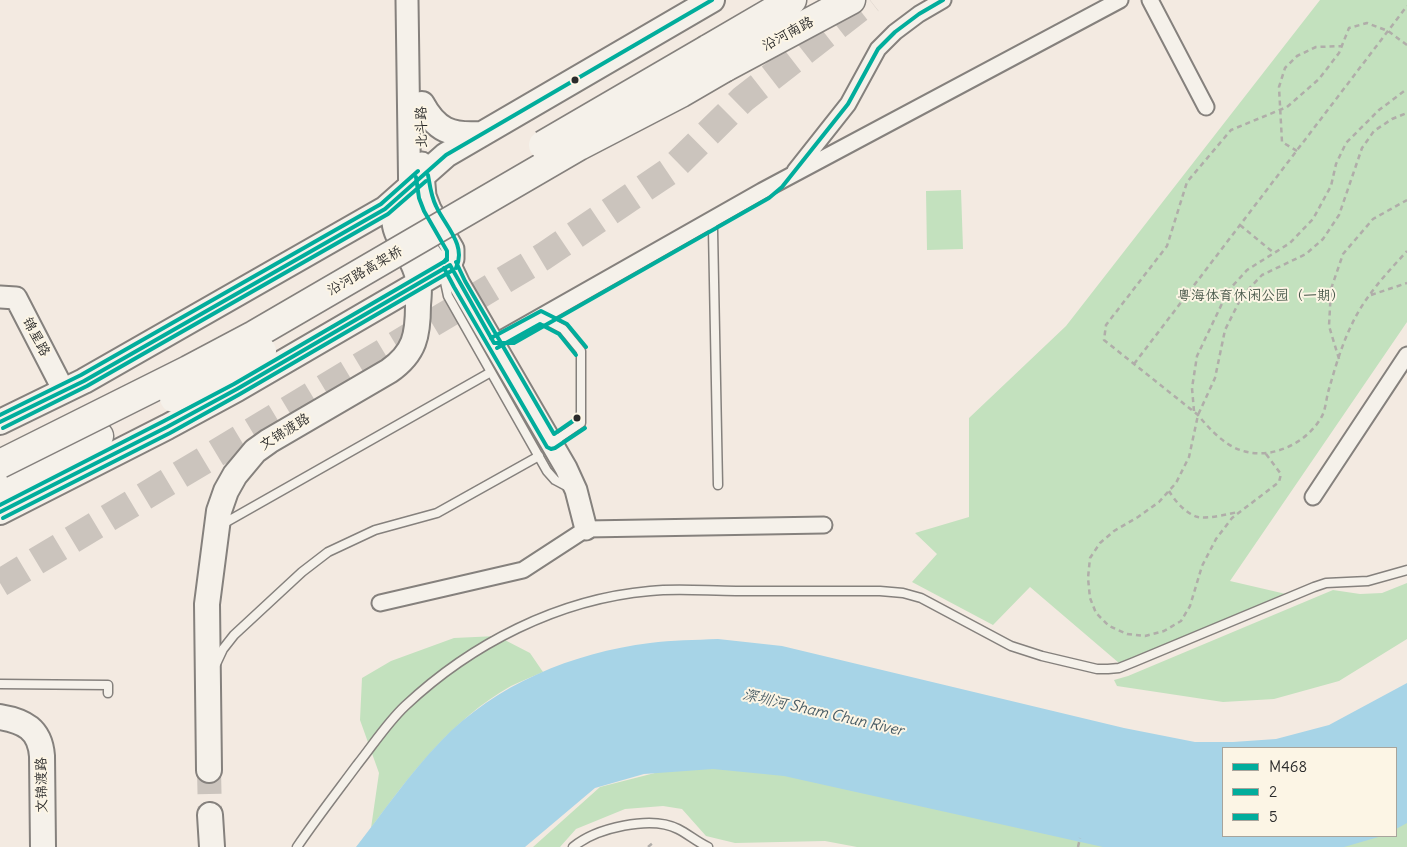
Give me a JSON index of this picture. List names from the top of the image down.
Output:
{
  "streets": {
    "highway": ["沿河南路", "沿河路高架桥"],
    "main road": ["北斗路", "锦星路", "文锦渡路"]
  },
  "crossings": [
    ["沿河南路", "沿河路高架桥"],
    ["北斗路", "文锦渡路"]
  ],
  "water": ["深圳河 Sham Chun River"],
  "parks": ["粤海体育休闲公园（一期）"],
  "lines": ["transit line M468", "transit line 5", "transit line 2"],
  "legend": ["M468", "2", "5"]
}
